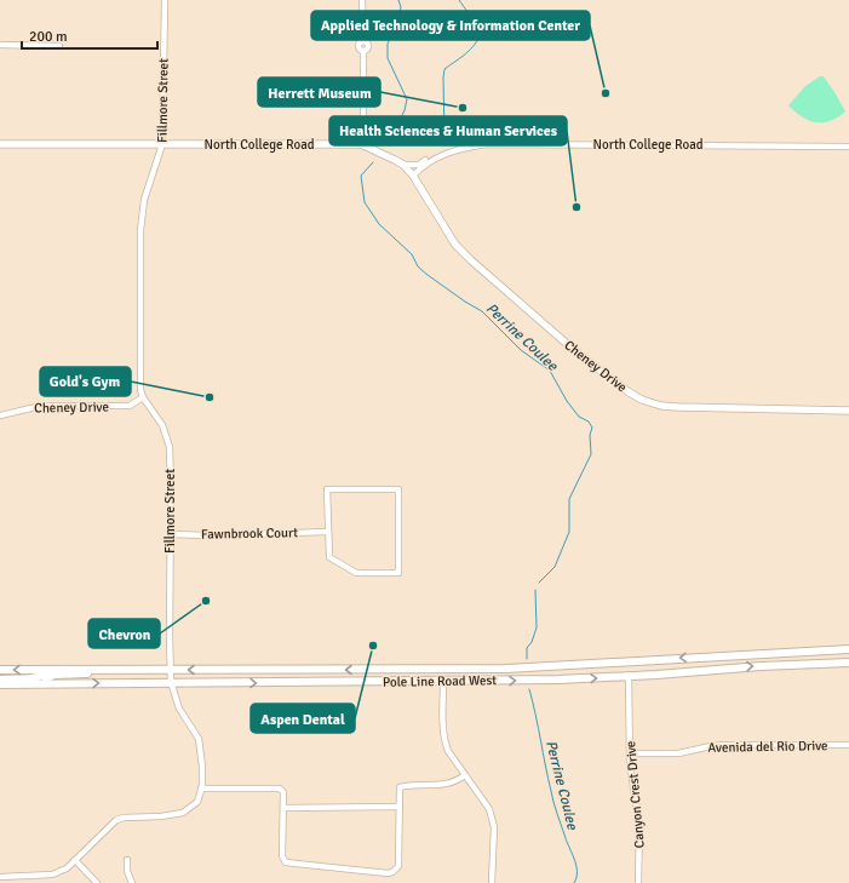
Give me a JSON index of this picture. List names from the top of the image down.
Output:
{
  "streets": {
    "highway": ["Pole Line Road West"],
    "main road": ["North College Road", "Cheney Drive"],
    "street": [
      "Fillmore Street",
      "Fawnbrook Court",
      "Avenida del Rio Drive",
      "Canyon Crest Drive"
    ]
  },
  "crossings": [
    ["Fillmore Street", "North College Road"],
    ["Fillmore Street", "Cheney Drive"],
    ["Fillmore Street", "Fawnbrook Court"],
    ["Fillmore Street", "Pole Line Road West"],
    ["North College Road", "Cheney Drive"],
    ["Pole Line Road West", "Canyon Crest Drive"],
    ["Avenida del Rio Drive", "Canyon Crest Drive"]
  ],
  "water": ["Perrine Coulee"],
  "places": [
    "Applied Technology & Information Center",
    "Herrett Museum",
    "Health Sciences & Human Services",
    "Gold's Gym",
    "Chevron",
    "Aspen Dental"
  ],
  "scale_bar": "200 m"
}
